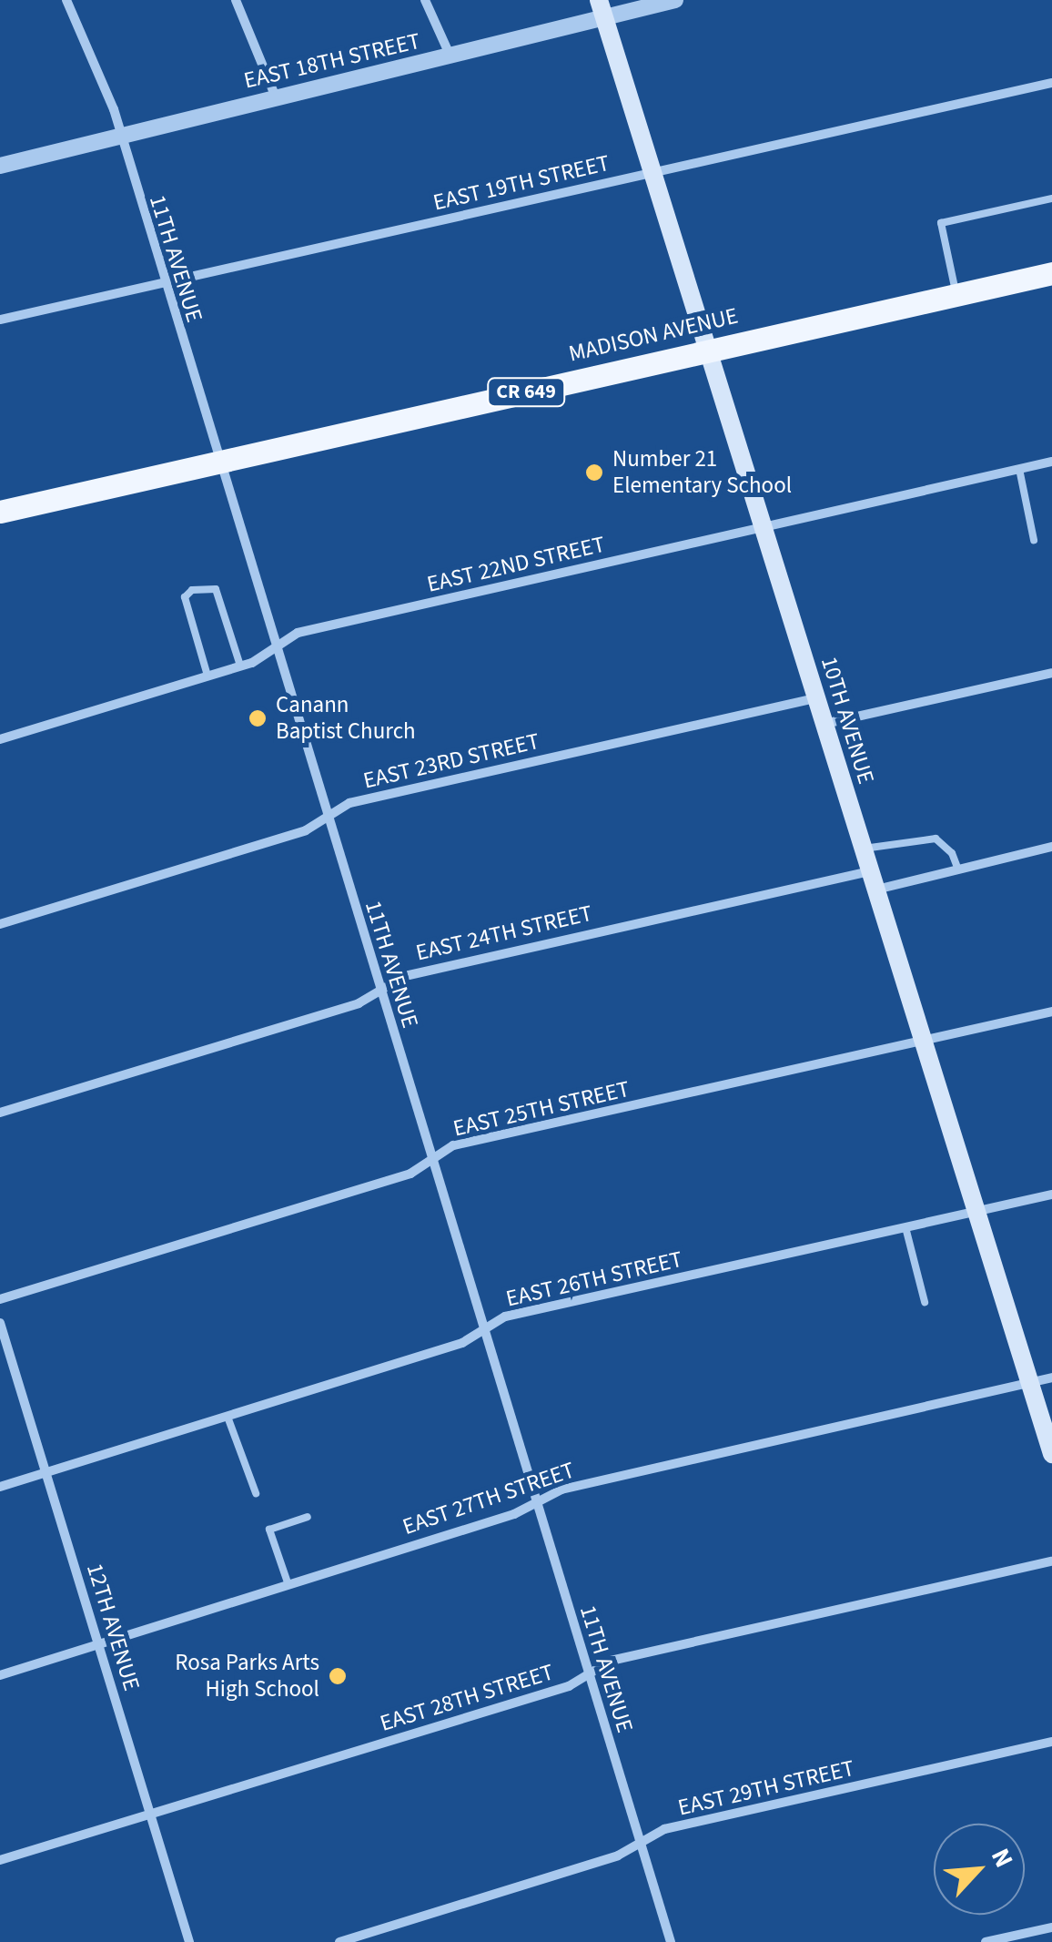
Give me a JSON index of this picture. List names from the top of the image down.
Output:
{
  "streets": {
    "main road": ["MADISON AVENUE", "CR 649", "10TH AVENUE"],
    "street": [
      "EAST 18TH STREET",
      "EAST 19TH STREET",
      "11TH AVENUE",
      "EAST 22ND STREET",
      "EAST 23RD STREET",
      "EAST 24TH STREET",
      "EAST 25TH STREET",
      "EAST 26TH STREET",
      "EAST 27TH STREET",
      "12TH AVENUE",
      "EAST 28TH STREET",
      "EAST 29TH STREET"
    ]
  },
  "crossings": [
    ["EAST 18TH STREET", "11TH AVENUE"],
    ["EAST 18TH STREET", "10TH AVENUE"],
    ["EAST 19TH STREET", "11TH AVENUE"],
    ["EAST 19TH STREET", "10TH AVENUE"],
    ["11TH AVENUE", "MADISON AVENUE"],
    ["11TH AVENUE", "EAST 22ND STREET"],
    ["11TH AVENUE", "EAST 23RD STREET"],
    ["11TH AVENUE", "EAST 24TH STREET"],
    ["11TH AVENUE", "EAST 25TH STREET"],
    ["11TH AVENUE", "EAST 26TH STREET"],
    ["11TH AVENUE", "EAST 27TH STREET"],
    ["11TH AVENUE", "EAST 28TH STREET"],
    ["11TH AVENUE", "EAST 29TH STREET"],
    ["MADISON AVENUE", "10TH AVENUE"],
    ["EAST 22ND STREET", "10TH AVENUE"],
    ["10TH AVENUE", "EAST 23RD STREET"],
    ["10TH AVENUE", "EAST 24TH STREET"],
    ["10TH AVENUE", "EAST 25TH STREET"],
    ["10TH AVENUE", "EAST 26TH STREET"],
    ["10TH AVENUE", "EAST 27TH STREET"],
    ["EAST 26TH STREET", "12TH AVENUE"],
    ["EAST 27TH STREET", "12TH AVENUE"],
    ["12TH AVENUE", "EAST 28TH STREET"]
  ],
  "places": ["Number 21 Elementary School", "Canann Baptist Church", "Rosa Parks Arts High School"],
  "north": "top right"
}
